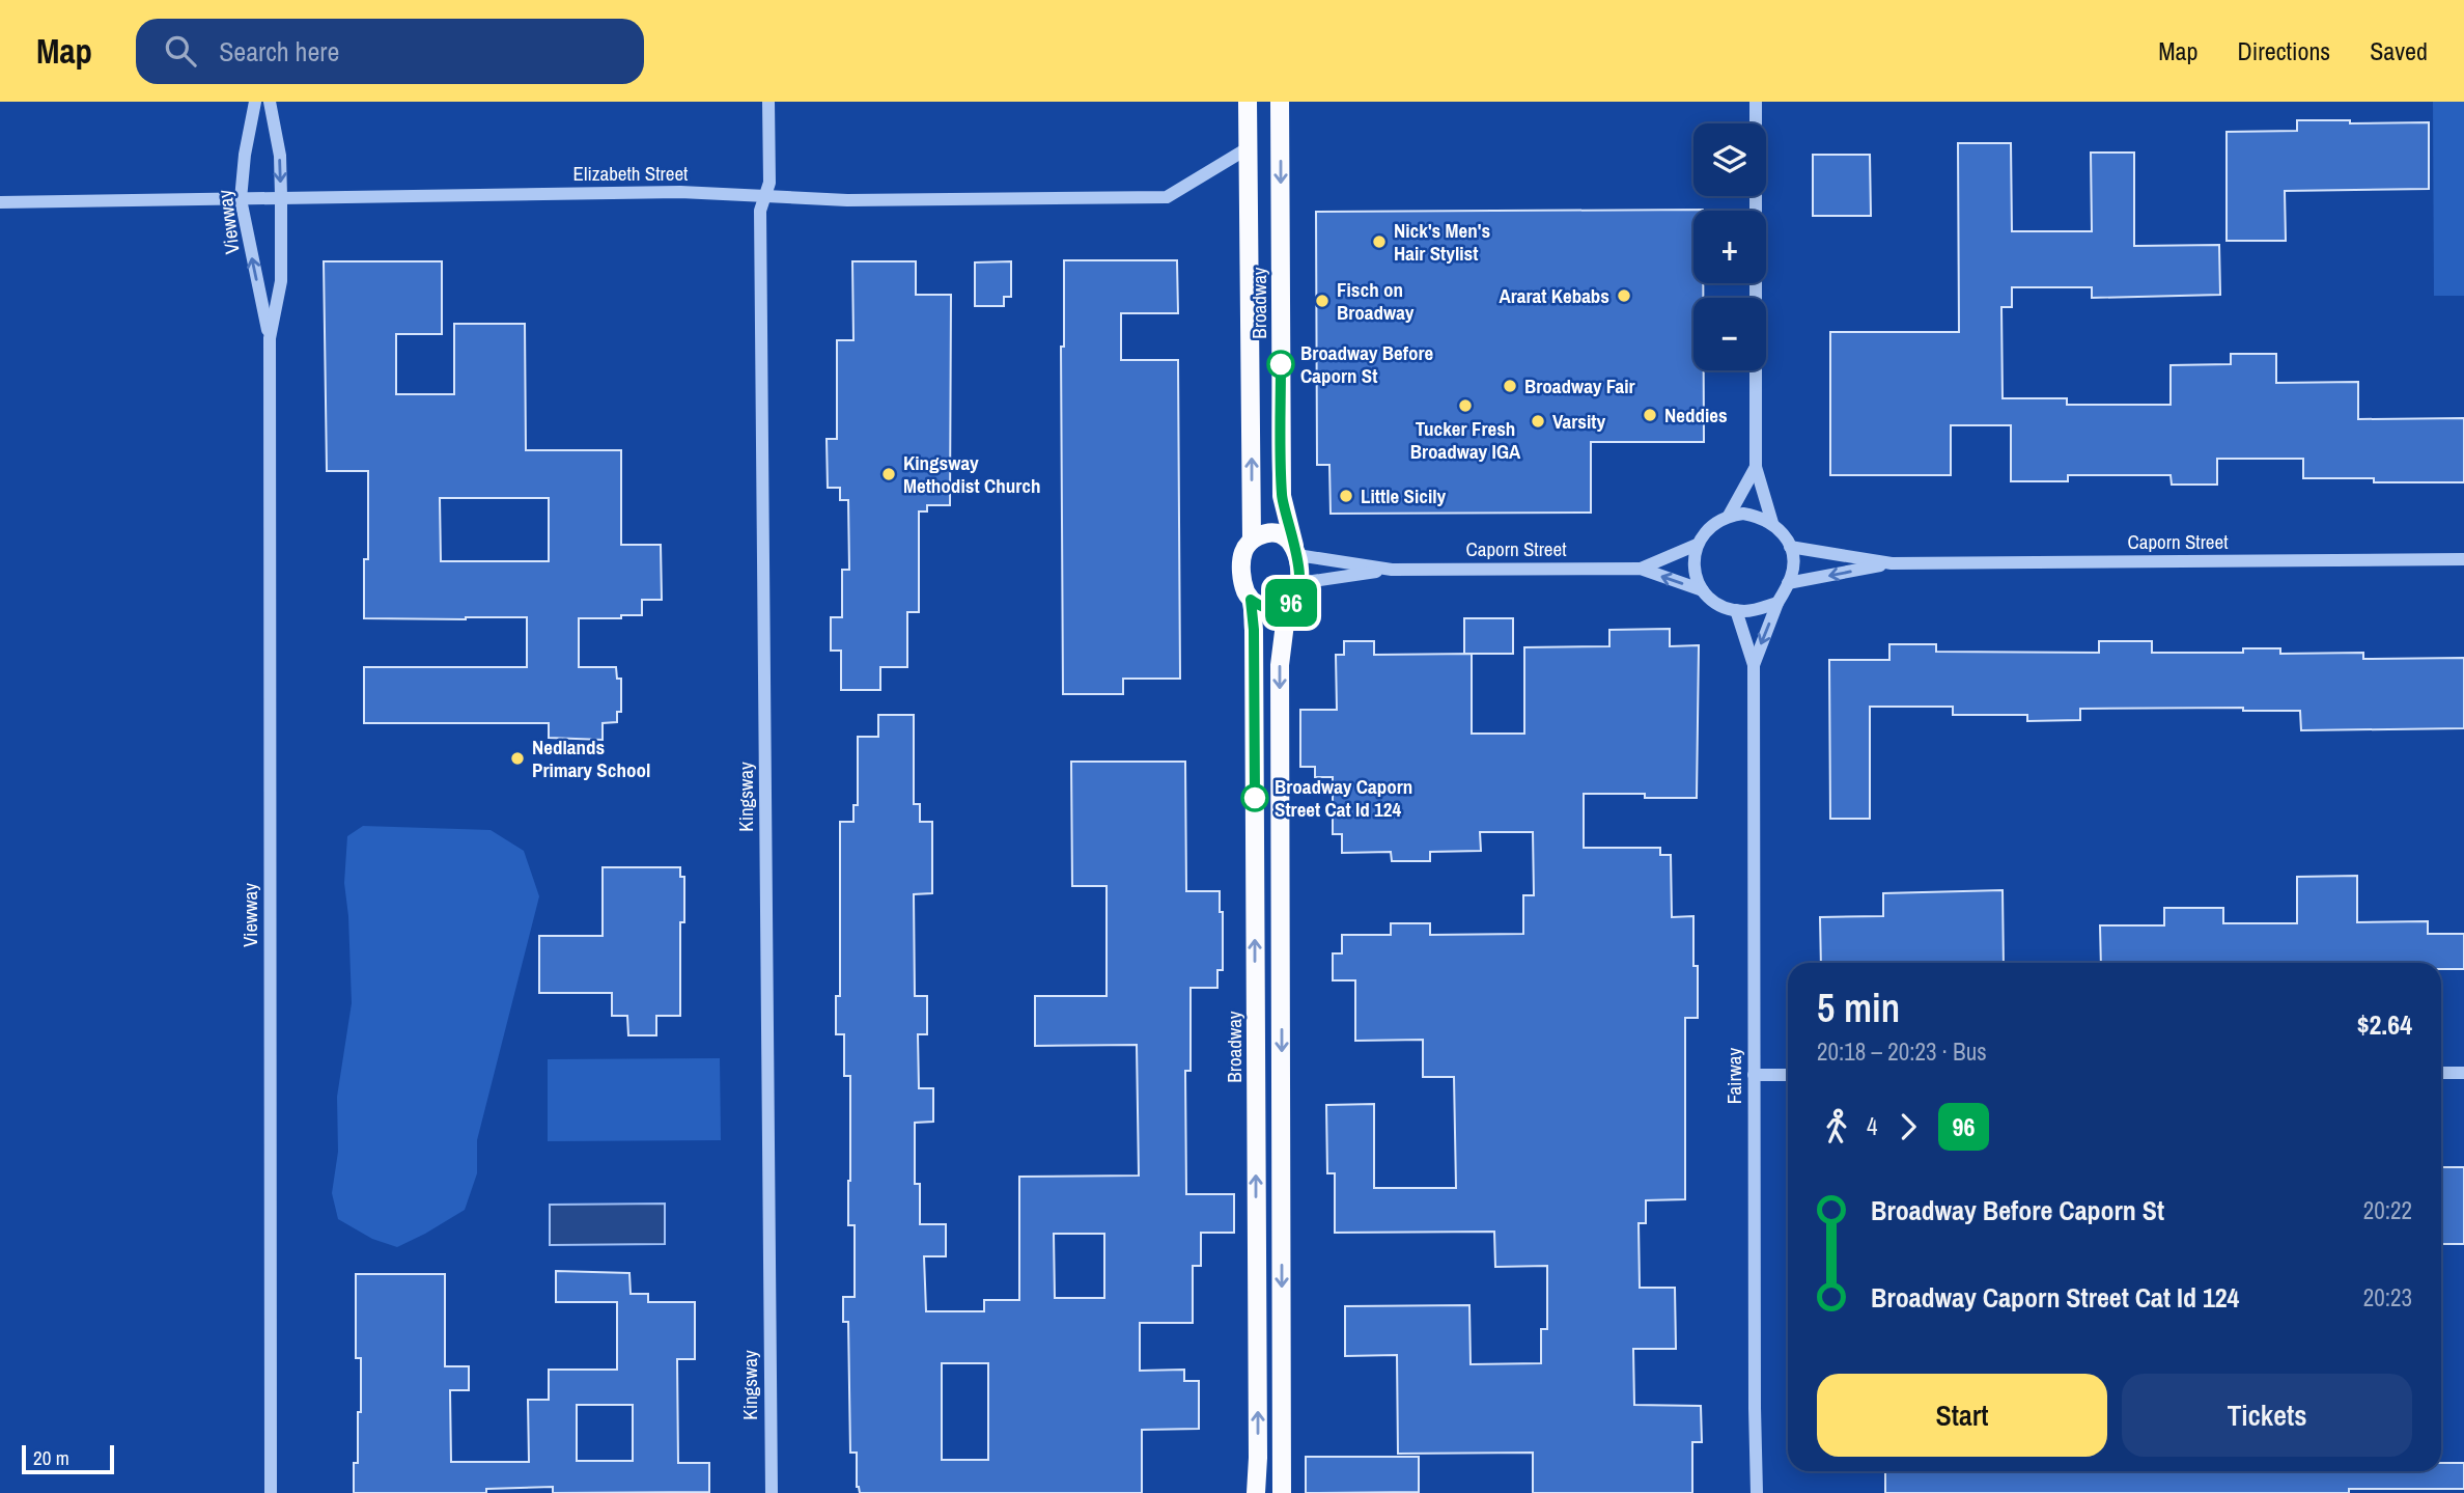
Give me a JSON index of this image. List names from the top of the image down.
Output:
{
  "streets": {
    "main road": ["Broadway"],
    "street": [
      "Elizabeth Street",
      "Viewway",
      "Caporn Street",
      "Kingsway",
      "Fairway"
    ]
  },
  "crossings": [
    ["Elizabeth Street", "Viewway"],
    ["Elizabeth Street", "Broadway"],
    ["Elizabeth Street", "Kingsway"],
    ["Broadway", "Caporn Street"],
    ["Caporn Street", "Fairway"]
  ],
  "places": [
    "Nick's Men's Hair Stylist",
    "Ararat Kebabs",
    "Fisch on Broadway",
    "Broadway Before Caporn St",
    "Broadway Fair",
    "Tucker Fresh Broadway IGA",
    "Neddies",
    "Varsity",
    "Kingsway Methodist Church",
    "Little Sicily",
    "Nedlands Primary School",
    "Broadway Caporn Street Cat Id 124"
  ],
  "lines": ["bus line 96"],
  "scale_bar": "20 m",
  "page": {
    "header": "Map",
    "search": "Search here",
    "nav": ["Map", "Directions", "Saved"],
    "on_map": "96",
    "map_buttons": ["+", "−"],
    "heading": ["5 min", "20:18 – 20:23 · Bus", "$2.64"],
    "legs": ["4", "96"],
    "list": [
      {
        "name": "Broadway Before Caporn St",
        "value": "20:22"
      },
      {
        "name": "Broadway Caporn Street Cat Id 124",
        "value": "20:23"
      }
    ],
    "buttons": ["Start", "Tickets"],
    "scale": "20 m"
  }
}
